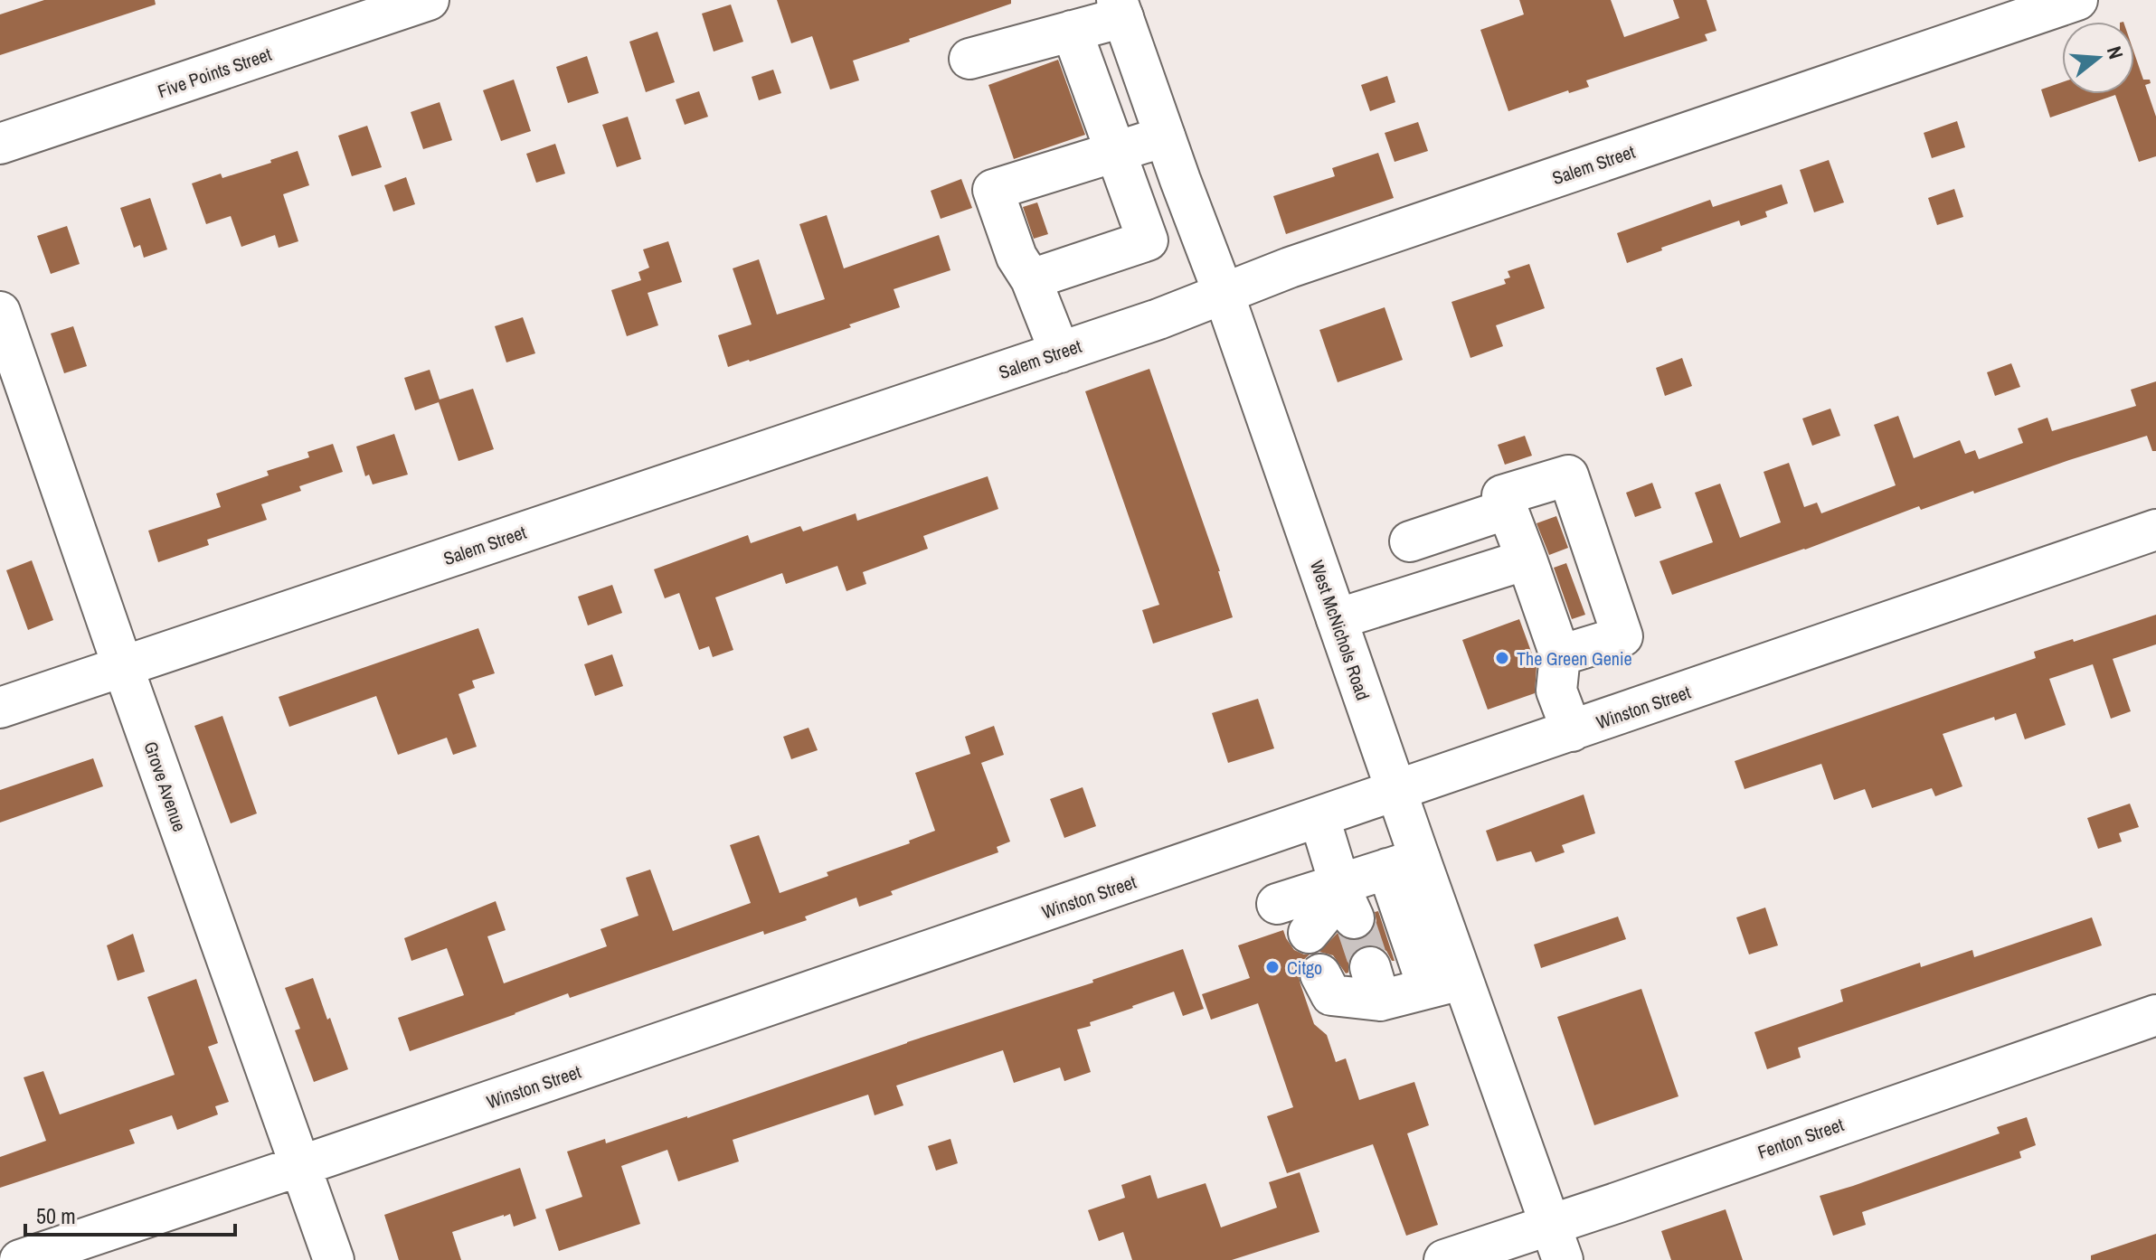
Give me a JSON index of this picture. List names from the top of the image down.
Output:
{
  "streets": {
    "street": [
      "Five Points Street",
      "Salem Street",
      "West McNichols Road",
      "Winston Street",
      "Grove Avenue",
      "Fenton Street"
    ]
  },
  "crossings": [
    ["Salem Street", "West McNichols Road"],
    ["Salem Street", "Grove Avenue"],
    ["West McNichols Road", "Winston Street"],
    ["West McNichols Road", "Fenton Street"],
    ["Winston Street", "Grove Avenue"]
  ],
  "places": ["The Green Genie", "Citgo"],
  "scale_bar": "50 m",
  "north": "right"
}
